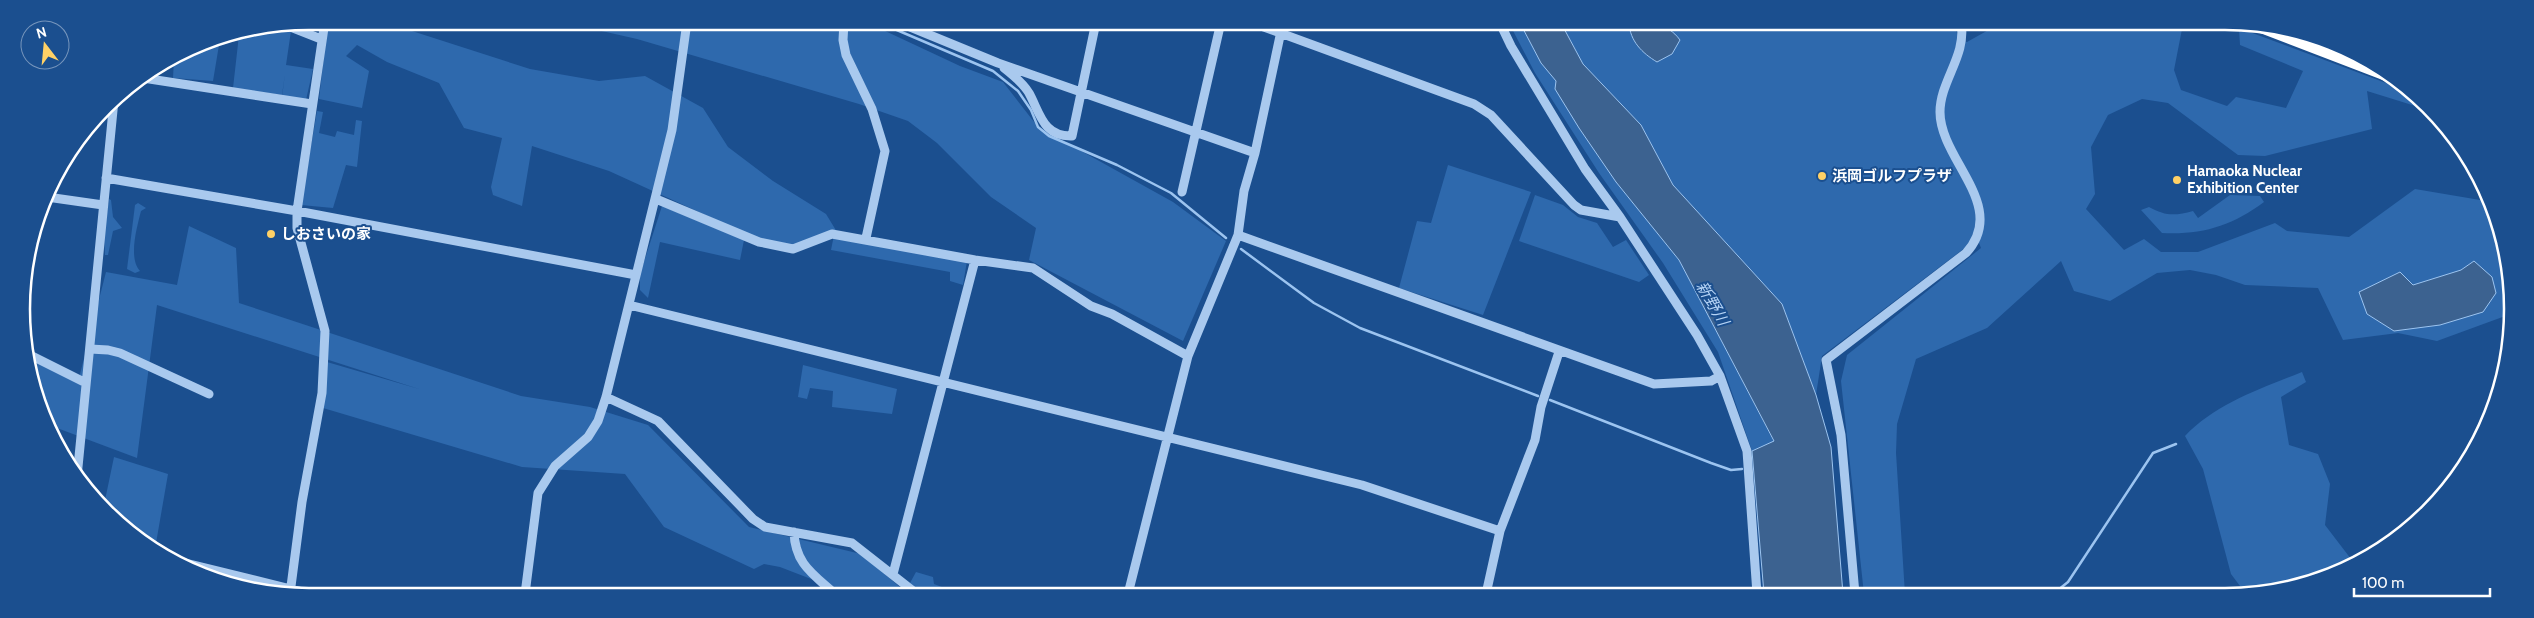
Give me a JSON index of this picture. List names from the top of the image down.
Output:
{
  "water": ["新野川"],
  "places": ["浜岡ゴルフプラザ", "Hamaoka Nuclear Exhibition Center", "しおさいの家"],
  "scale_bar": "100 m",
  "north": "top"
}
